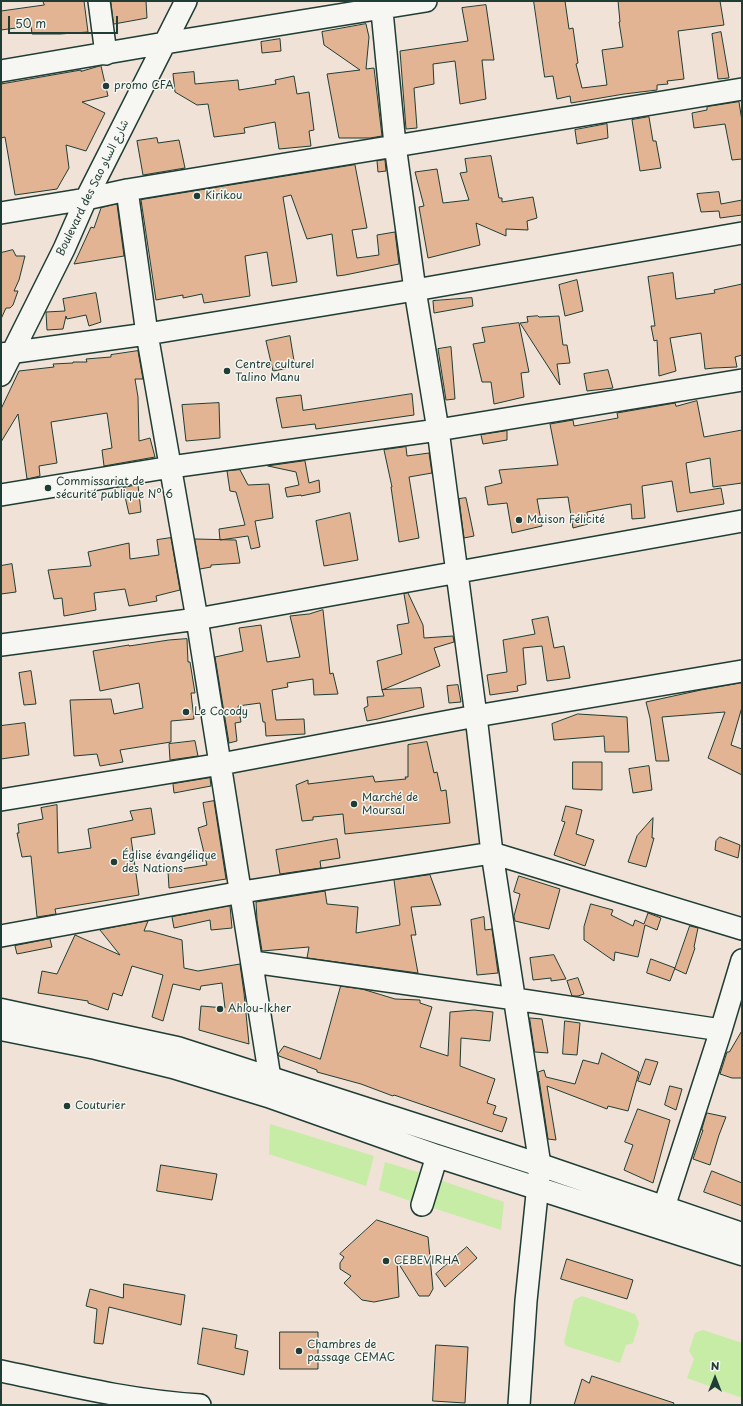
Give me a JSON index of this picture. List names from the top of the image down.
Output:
{
  "streets": {
    "street": ["Boulevard des Sao شارع الساو"]
  },
  "places": [
    "promo CFA",
    "Kirikou",
    "Centre culturel Talino Manu",
    "Commissariat de sécurité publique Nº 6",
    "Maison Félicité",
    "Le Cocody",
    "Marché de Moursal",
    "Église évangélique des Nations",
    "Ahlou-lkher",
    "Couturier",
    "CEBEVIRHA",
    "Chambres de passage CEMAC"
  ],
  "scale_bar": "50 m",
  "north": "top"
}
